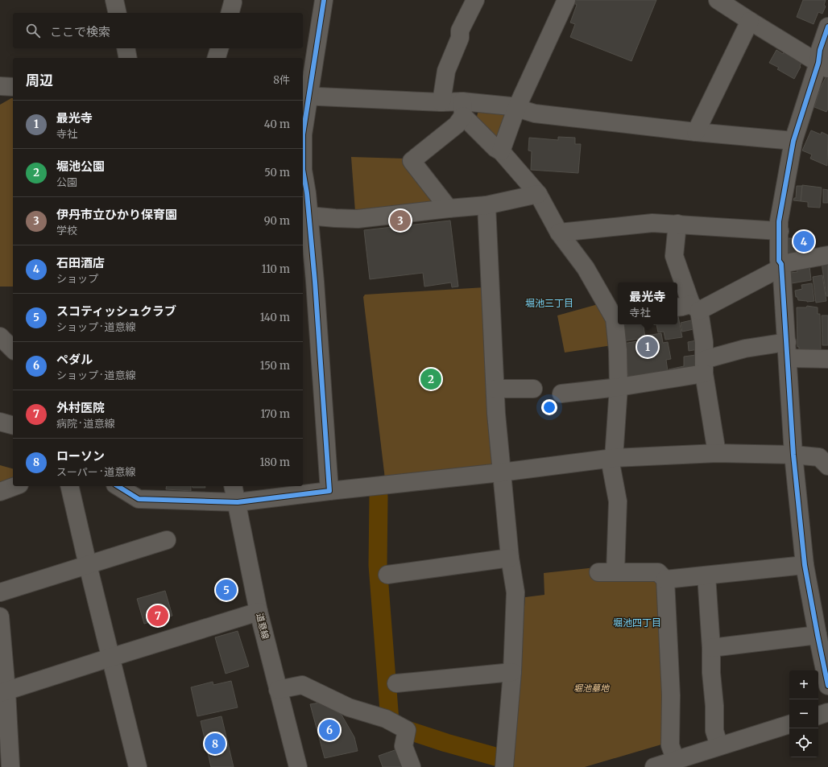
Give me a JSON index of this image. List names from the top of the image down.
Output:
{
  "streets": {
    "street": ["道意線"]
  },
  "districts": ["堀池三丁目", "堀池四丁目"],
  "parks": ["堀池墓地"],
  "page": {
    "search": "ここで検索",
    "heading": ["周辺", "8件"],
    "list": [
      {
        "mark": "1",
        "name": "最光寺",
        "note": "寺社",
        "value": "40 m"
      },
      {
        "mark": "2",
        "name": "堀池公園",
        "note": "公園",
        "value": "50 m"
      },
      {
        "mark": "3",
        "name": "伊丹市立ひかり保育園",
        "note": "学校",
        "value": "90 m"
      },
      {
        "mark": "4",
        "name": "石田酒店",
        "note": "ショップ",
        "value": "110 m"
      },
      {
        "mark": "5",
        "name": "スコティッシュクラブ",
        "note": "ショップ · 道意線",
        "value": "140 m"
      },
      {
        "mark": "6",
        "name": "ペダル",
        "note": "ショップ · 道意線",
        "value": "150 m"
      },
      {
        "mark": "7",
        "name": "外村医院",
        "note": "病院 · 道意線",
        "value": "170 m"
      },
      {
        "mark": "8",
        "name": "ローソン",
        "note": "スーパー · 道意線",
        "value": "180 m"
      }
    ],
    "pins": [
      "3",
      "4",
      "1",
      "2",
      "5",
      "7",
      "6",
      "8"
    ],
    "popup": ["最光寺", "寺社"],
    "map_buttons": ["+", "−"]
  }
}
